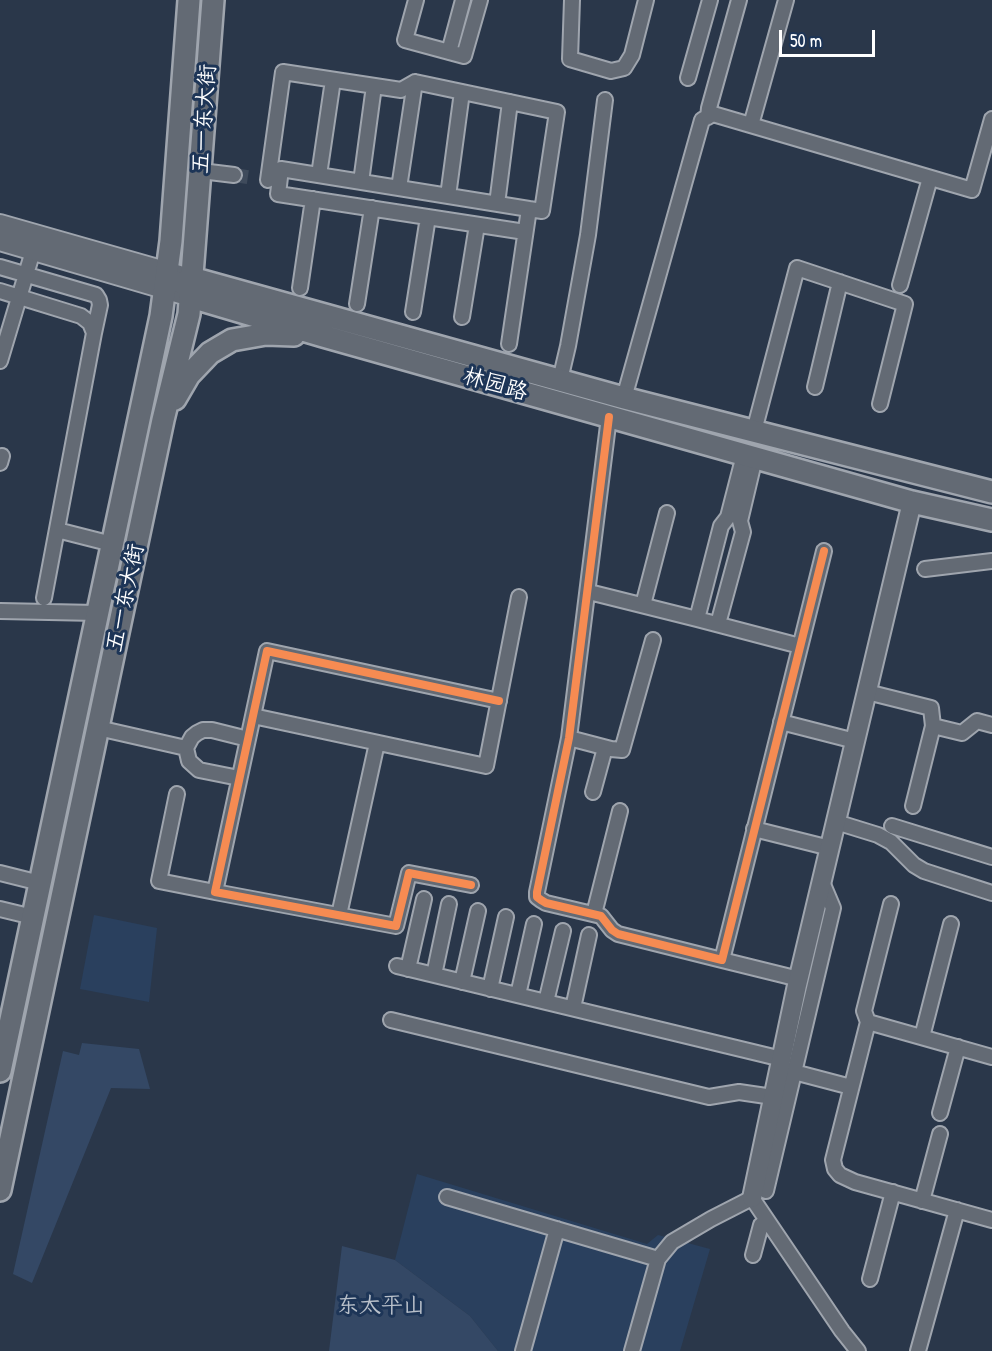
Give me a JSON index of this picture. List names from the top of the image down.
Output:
{
  "streets": {
    "main road": ["五一东大街", "林园路"]
  },
  "crossings": [
    ["五一东大街", "林园路"]
  ],
  "parks": ["东太平山"],
  "scale_bar": "50 m"
}
